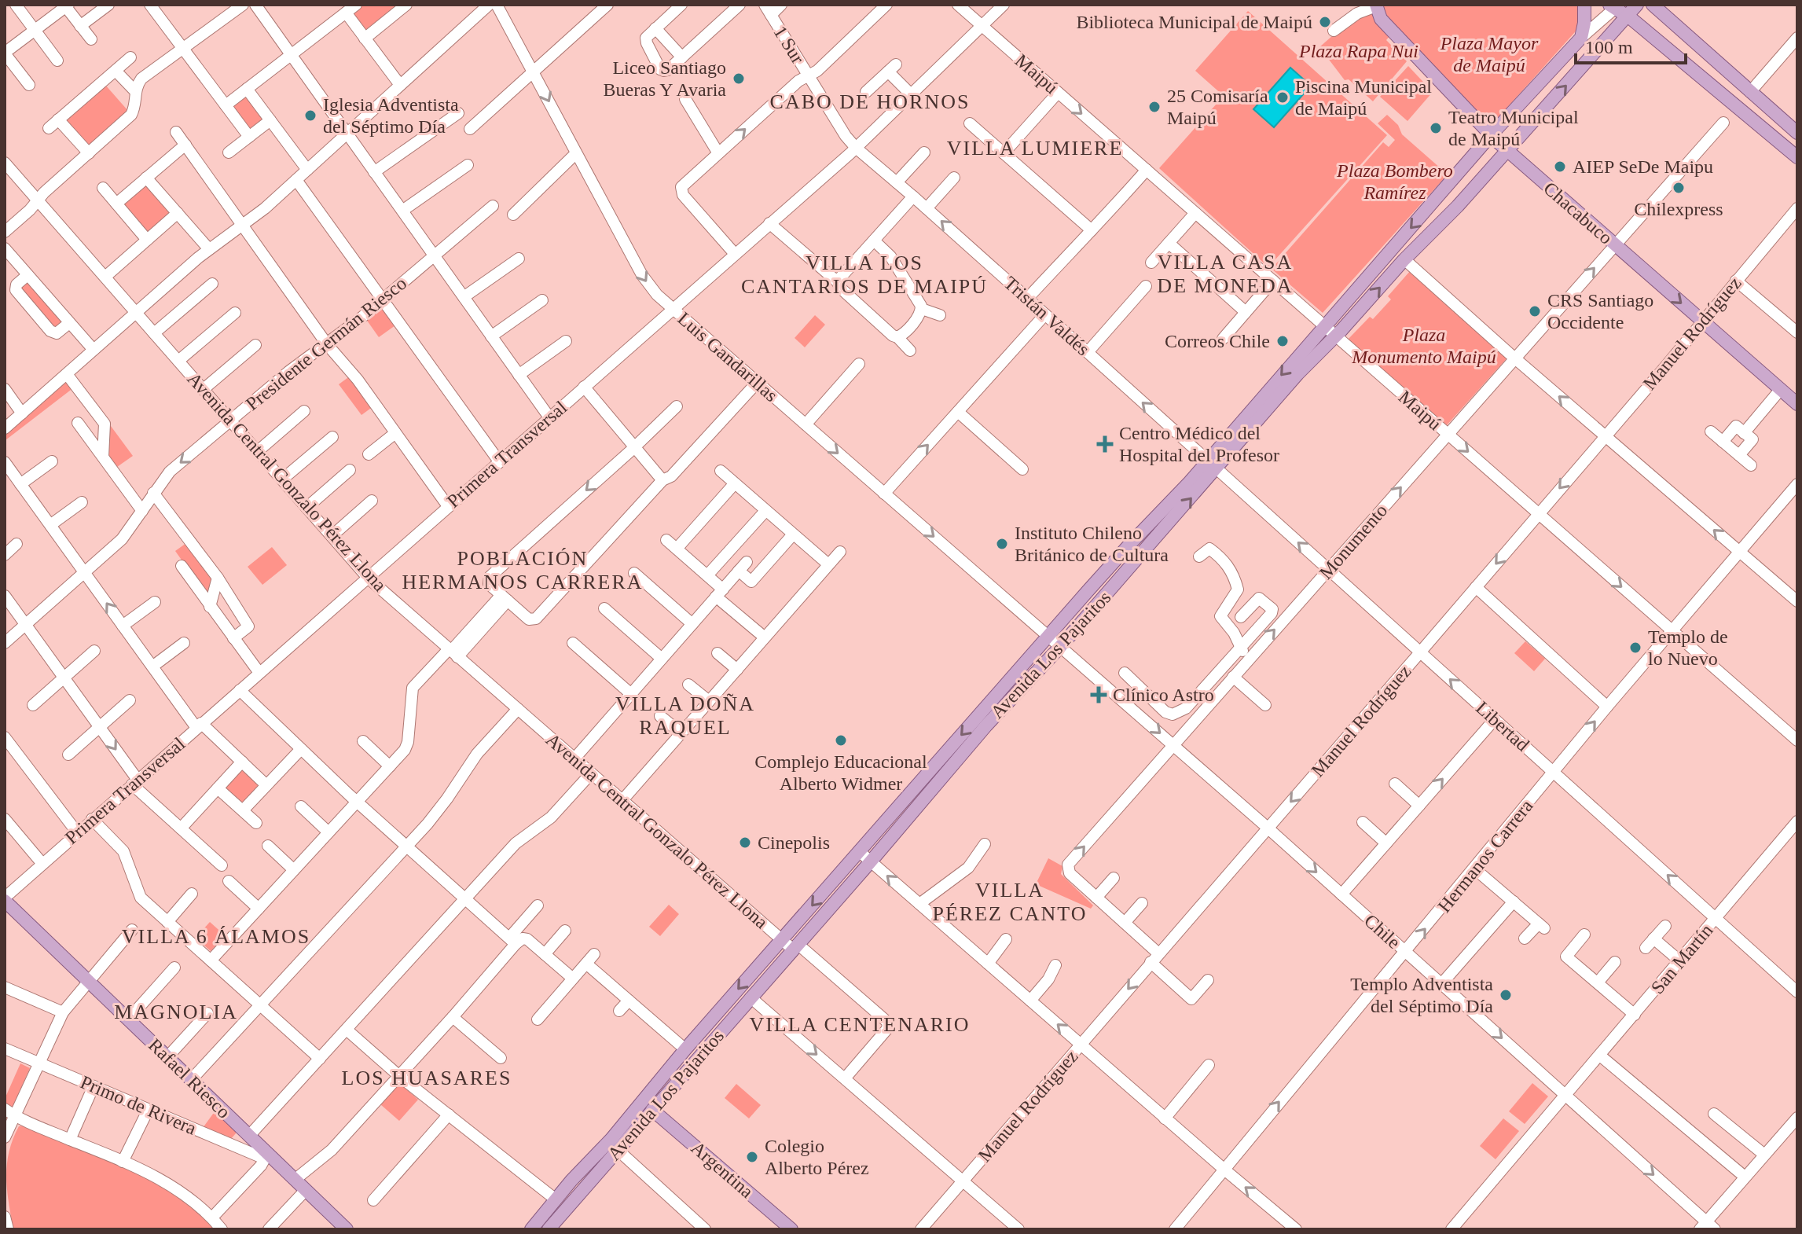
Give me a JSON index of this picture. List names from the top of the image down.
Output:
{
  "streets": {
    "main road": [
      "Chacabuco",
      "Avenida Los Pajaritos",
      "Rafael Riesco",
      "Argentina"
    ],
    "street": [
      "1 Sur",
      "Maipú",
      "Tristán Valdés",
      "Manuel Rodríguez",
      "Presidente Germán Riesco",
      "Luis Gandarillas",
      "Primera Transversal",
      "Avenida Central Gonzalo Pérez Llona",
      "Monumento",
      "Libertad",
      "Hermanos Carrera",
      "Chile",
      "San Martín",
      "Primo de Rivera"
    ]
  },
  "crossings": [
    ["1 Sur", "Tristán Valdés"],
    ["1 Sur", "Primera Transversal"],
    ["Maipú", "Manuel Rodríguez"],
    ["Maipú", "Primera Transversal"],
    ["Maipú", "Monumento"],
    ["Maipú", "Avenida Los Pajaritos"],
    ["Maipú", "Hermanos Carrera"],
    ["Chacabuco", "Manuel Rodríguez"],
    ["Chacabuco", "Monumento"],
    ["Chacabuco", "Avenida Los Pajaritos"],
    ["Tristán Valdés", "Primera Transversal"],
    ["Tristán Valdés", "Avenida Los Pajaritos"],
    ["Tristán Valdés", "Libertad"],
    ["Manuel Rodríguez", "Monumento"],
    ["Manuel Rodríguez", "Libertad"],
    ["Manuel Rodríguez", "Chile"],
    ["Presidente Germán Riesco", "Avenida Central Gonzalo Pérez Llona"],
    ["Luis Gandarillas", "Primera Transversal"],
    ["Luis Gandarillas", "Avenida Los Pajaritos"],
    ["Luis Gandarillas", "Chile"],
    ["Primera Transversal", "Avenida Central Gonzalo Pérez Llona"],
    ["Primera Transversal", "Rafael Riesco"],
    ["Avenida Central Gonzalo Pérez Llona", "Avenida Los Pajaritos"],
    ["Monumento", "Libertad"],
    ["Monumento", "Chile"],
    ["Avenida Los Pajaritos", "Libertad"],
    ["Avenida Los Pajaritos", "Chile"],
    ["Avenida Los Pajaritos", "Argentina"],
    ["Libertad", "Hermanos Carrera"],
    ["Libertad", "San Martín"],
    ["Hermanos Carrera", "Chile"],
    ["Chile", "San Martín"],
    ["Rafael Riesco", "Primo de Rivera"]
  ],
  "one_way": [
    "Manuel Rodríguez",
    "Luis Gandarillas",
    "Monumento",
    "Libertad"
  ],
  "districts": [
    "CABO DE HORNOS",
    "VILLA LUMIERE",
    "VILLA CASA DE MONEDA",
    "VILLA LOS CANTARIOS DE MAIPÚ",
    "POBLACIÓN HERMANOS CARRERA",
    "VILLA DOÑA RAQUEL",
    "VILLA PÉREZ CANTO",
    "VILLA 6 ÁLAMOS",
    "MAGNOLIA",
    "VILLA CENTENARIO",
    "LOS HUASARES"
  ],
  "parks": [
    "Plaza Mayor de Maipú",
    "Plaza Rapa Nui",
    "Plaza Bombero Ramírez",
    "Plaza Monumento Maipú"
  ],
  "places": {
    "other": [
      "Biblioteca Municipal de Maipú",
      "Liceo Santiago Bueras Y Avaria",
      "Piscina Municipal de Maipú",
      "25 Comisaría Maipú",
      "Iglesia Adventista del Séptimo Día",
      "Teatro Municipal de Maipú",
      "AIEP SeDe Maipu",
      "Chilexpress",
      "CRS Santiago Occidente",
      "Correos Chile",
      "Instituto Chileno Británico de Cultura",
      "Templo de lo Nuevo",
      "Complejo Educacional Alberto Widmer",
      "Cinepolis",
      "Templo Adventista del Séptimo Día",
      "Colegio Alberto Pérez"
    ],
    "health": ["Centro Médico del Hospital del Profesor", "Clínico Astro"]
  },
  "scale_bar": "100 m"
}
